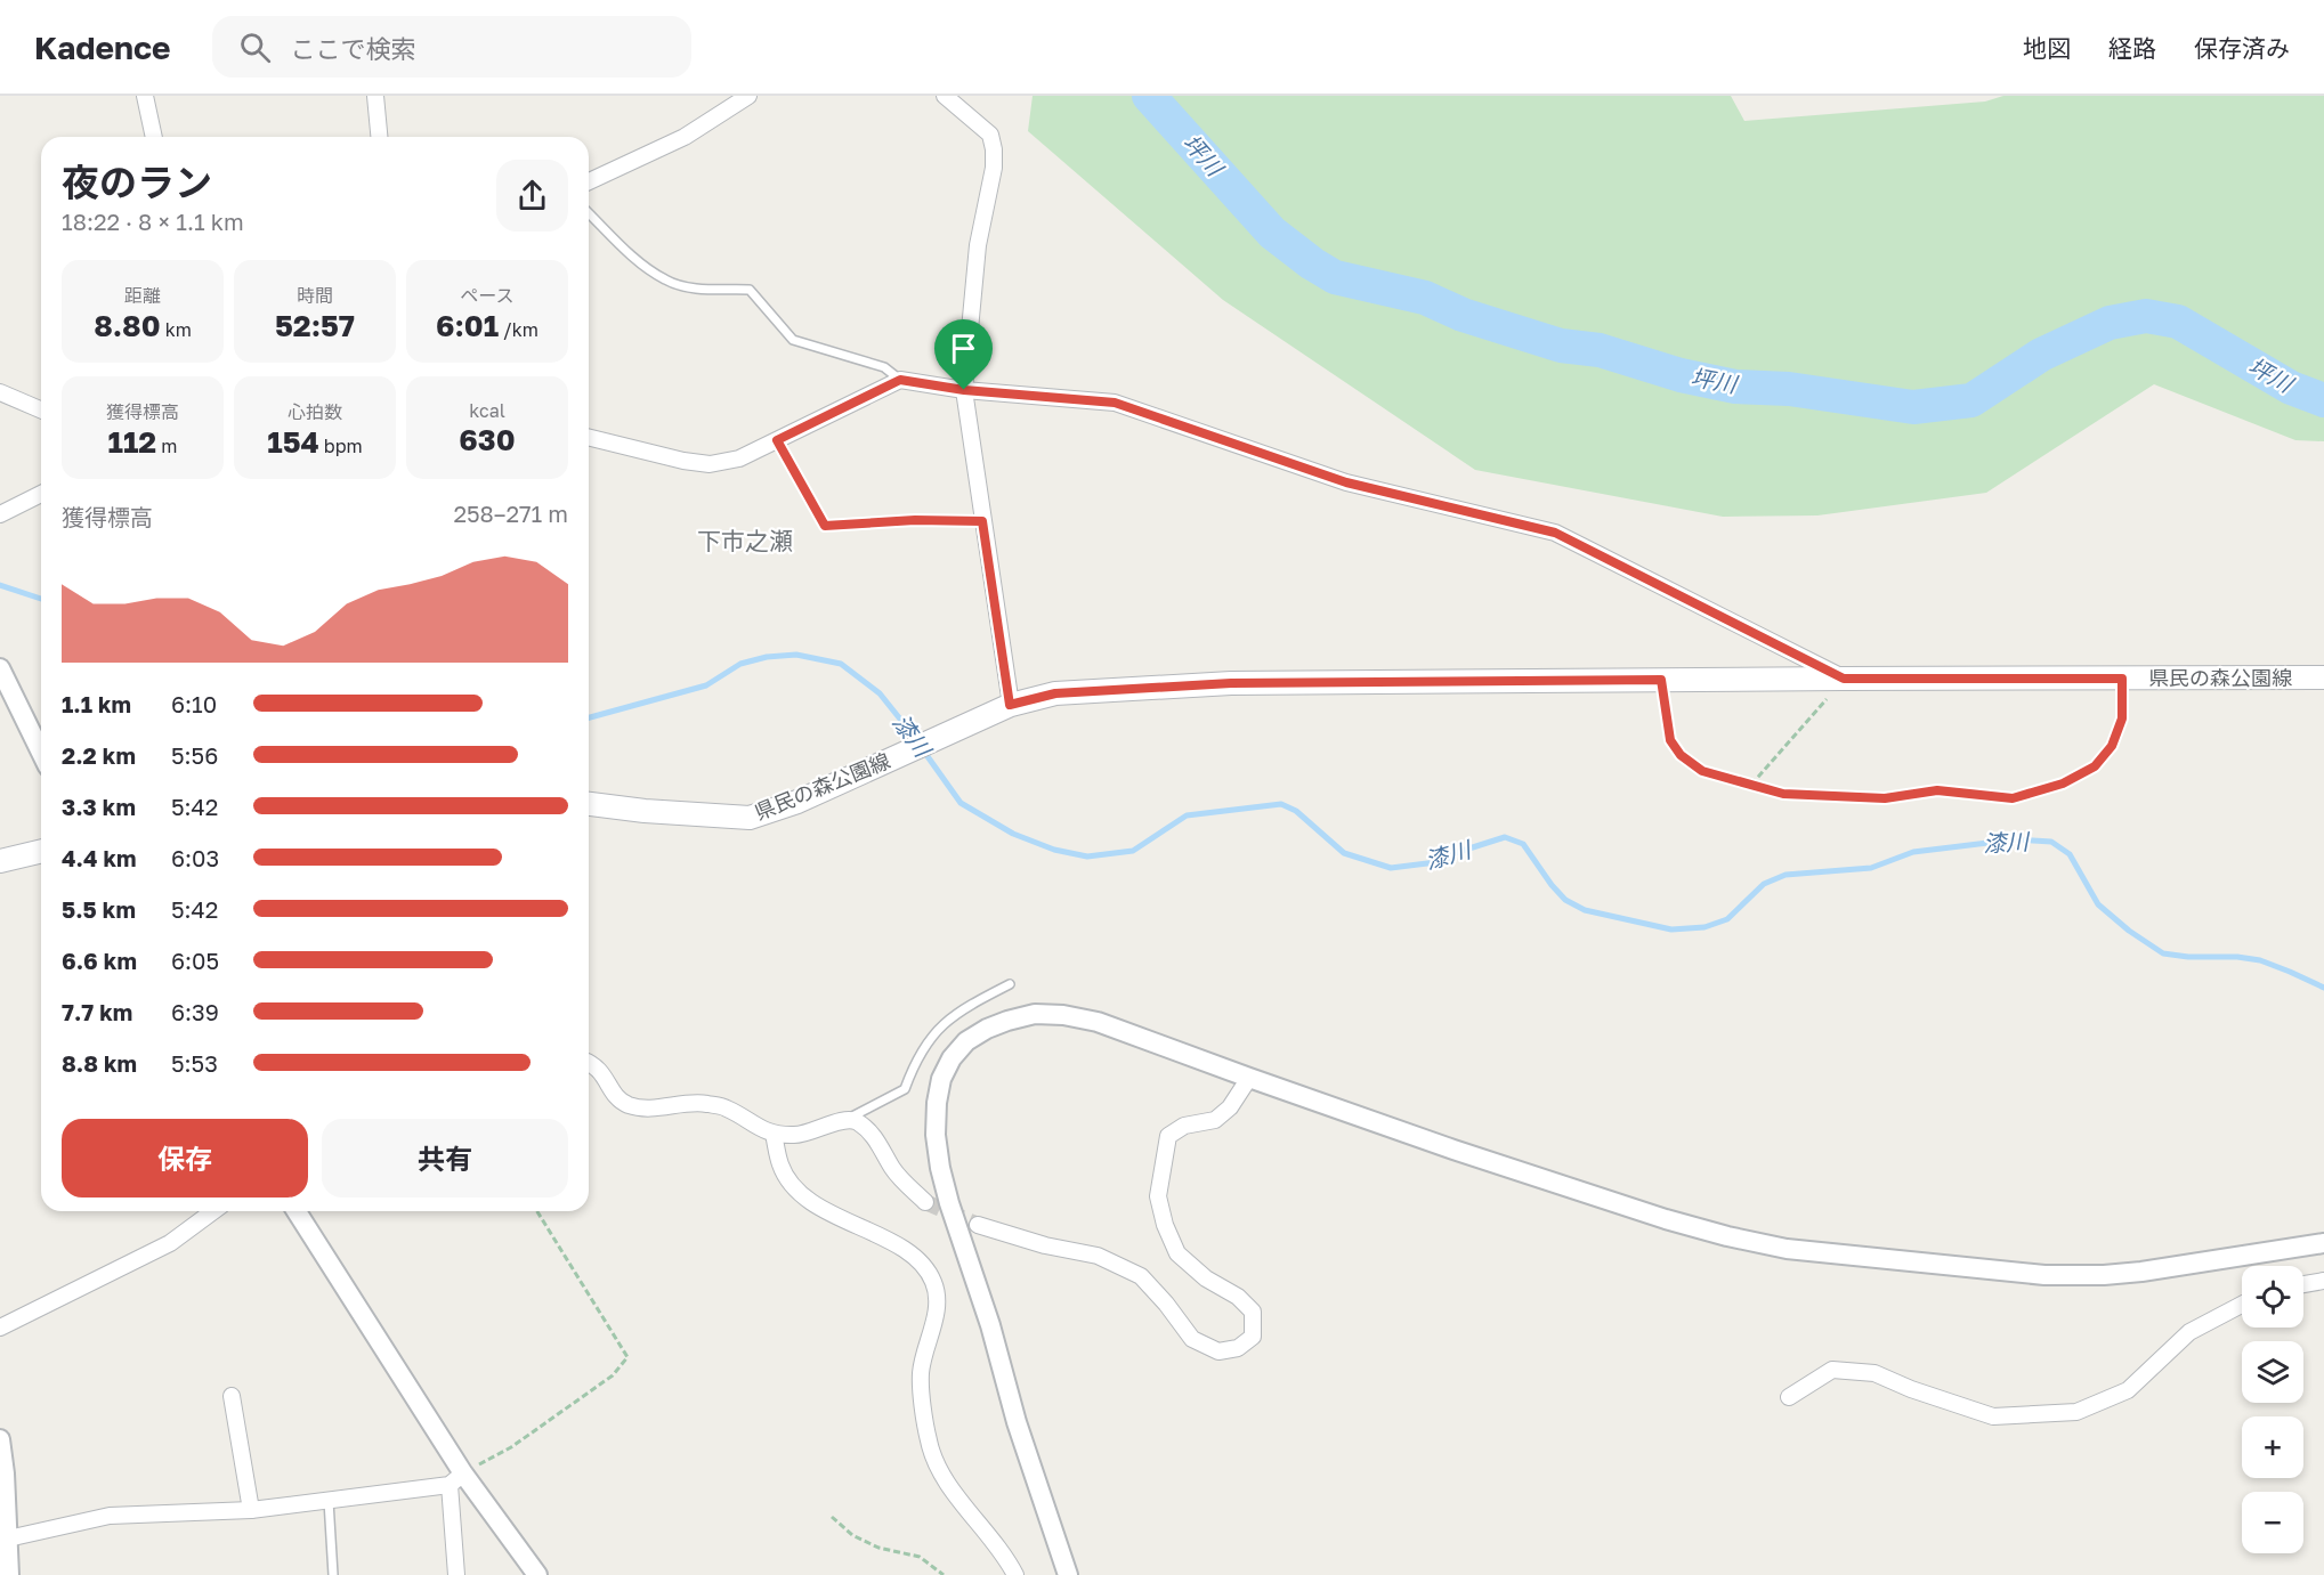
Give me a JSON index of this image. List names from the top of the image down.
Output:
{
  "streets": {
    "main road": ["県民の森公園線"]
  },
  "districts": ["下市之瀬"],
  "water": ["坪川", "漆川"],
  "page": {
    "header": "Kadence",
    "search": "ここで検索",
    "nav": ["地図", "経路", "保存済み"],
    "heading": ["夜のラン", "18:22 · 8 × 1.1 km"],
    "stats": [
      ["距離", "8.80 km"],
      ["時間", "52:57"],
      ["ペース", "6:01 /km"],
      ["獲得標高", "112 m"],
      ["心拍数", "154 bpm"],
      ["kcal", "630"]
    ],
    "chart": ["獲得標高", "258–271 m"],
    "list": [
      {
        "name": "1.1 km",
        "note": "6:10"
      },
      {
        "name": "2.2 km",
        "note": "5:56"
      },
      {
        "name": "3.3 km",
        "note": "5:42"
      },
      {
        "name": "4.4 km",
        "note": "6:03"
      },
      {
        "name": "5.5 km",
        "note": "5:42"
      },
      {
        "name": "6.6 km",
        "note": "6:05"
      },
      {
        "name": "7.7 km",
        "note": "6:39"
      },
      {
        "name": "8.8 km",
        "note": "5:53"
      }
    ],
    "buttons": ["保存", "共有"],
    "map_buttons": ["+", "−"]
  }
}
